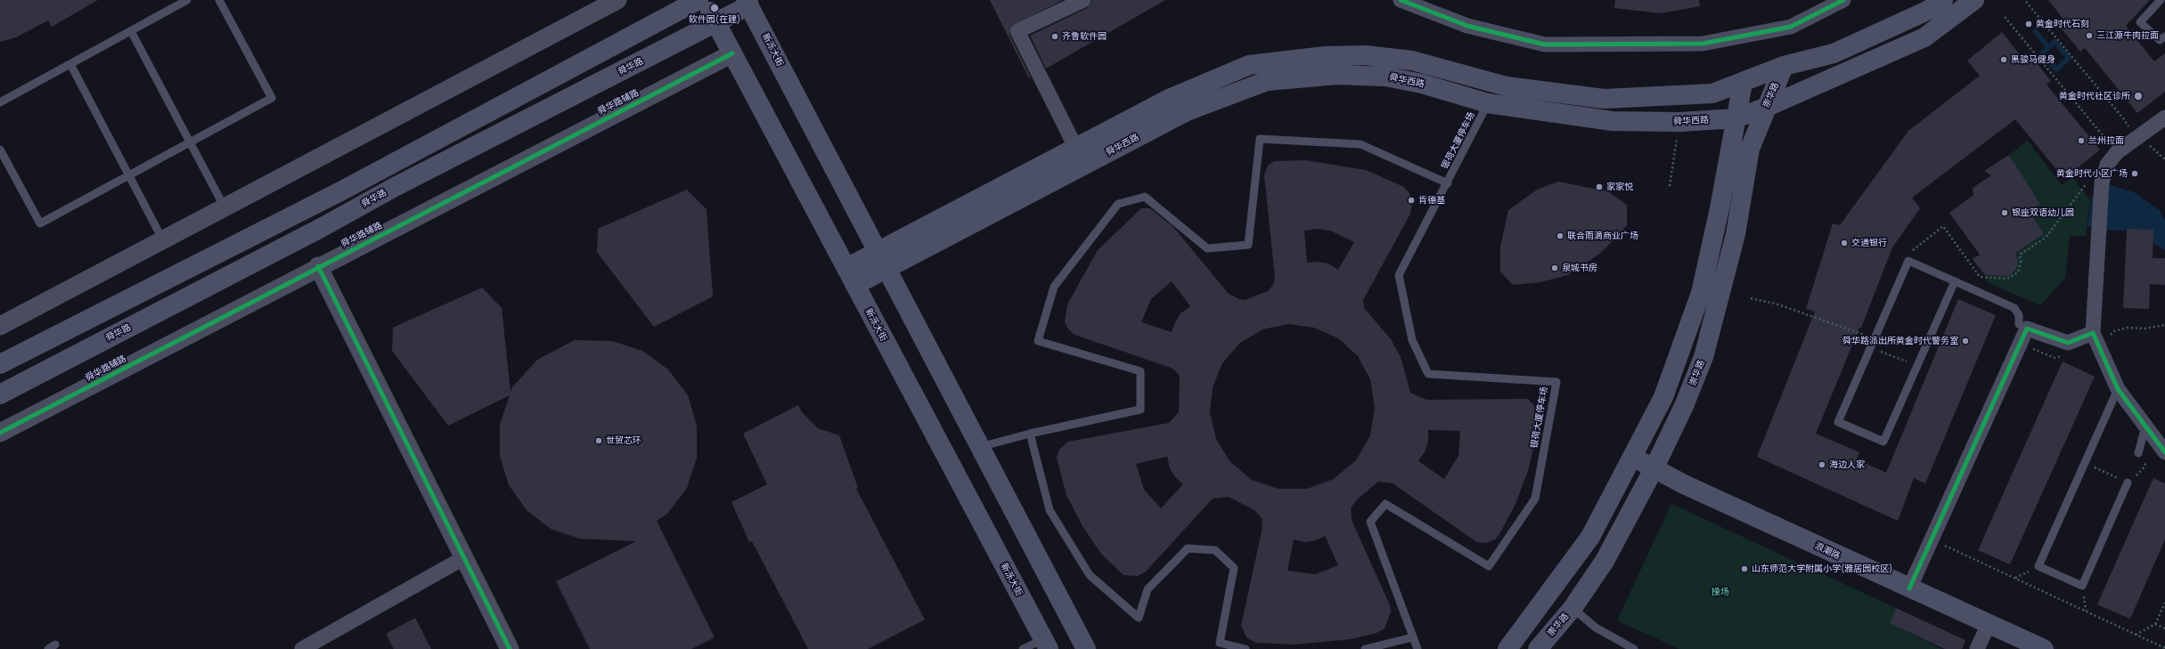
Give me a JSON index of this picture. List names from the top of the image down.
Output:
{
  "streets": {
    "main road": [
      "新泺大街",
      "舜华路",
      "舜华西路",
      "崇华路",
      "浪潮路"
    ],
    "street": ["舜华路辅路"],
    "lane": ["银荷大厦停车场"]
  },
  "crossings": [
    ["新泺大街", "舜华路"],
    ["新泺大街", "舜华西路"],
    ["新泺大街", "舜华路辅路"],
    ["舜华西路", "崇华路"],
    ["舜华西路", "银荷大厦停车场"],
    ["崇华路", "浪潮路"]
  ],
  "parks": ["操场"],
  "places": [
    "软件园(在建)",
    "黄金时代石刻",
    "三江源牛肉拉面",
    "齐鲁软件园",
    "黑骏马健身",
    "黄金时代社区诊所",
    "兰州拉面",
    "黄金时代小区广场",
    "家家悦",
    "肯德基",
    "银座双语幼儿园",
    "联合雨滴商业广场",
    "交通银行",
    "泉城书房",
    "舜华路派出所黄金时代警务室",
    "世贸芯环",
    "海边人家",
    "山东师范大学附属小学(雅居园校区)"
  ]
}
